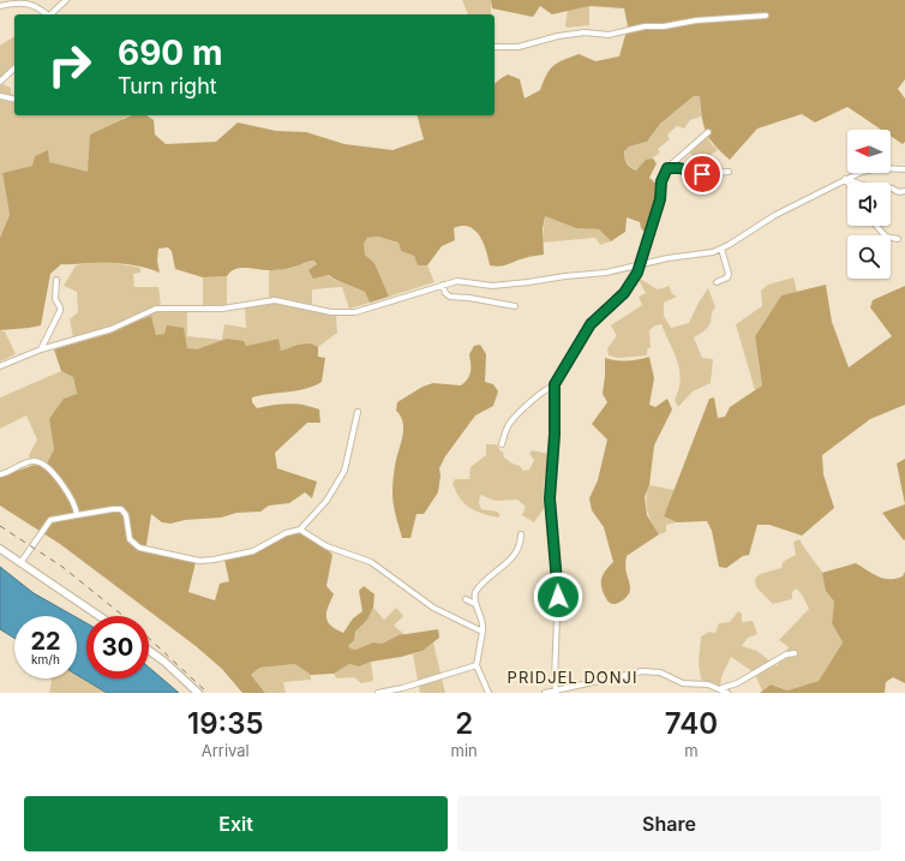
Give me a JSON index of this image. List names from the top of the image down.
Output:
{
  "districts": ["PRIDJEL DONJI"],
  "north": "left",
  "page": {
    "turn": ["690 m", "Turn right"],
    "speed": "22 km/h",
    "limit": "30",
    "eta": [
      "19:35",
      "Arrival",
      "2",
      "min",
      "740",
      "m"
    ],
    "buttons": ["Exit", "Share"]
  }
}
